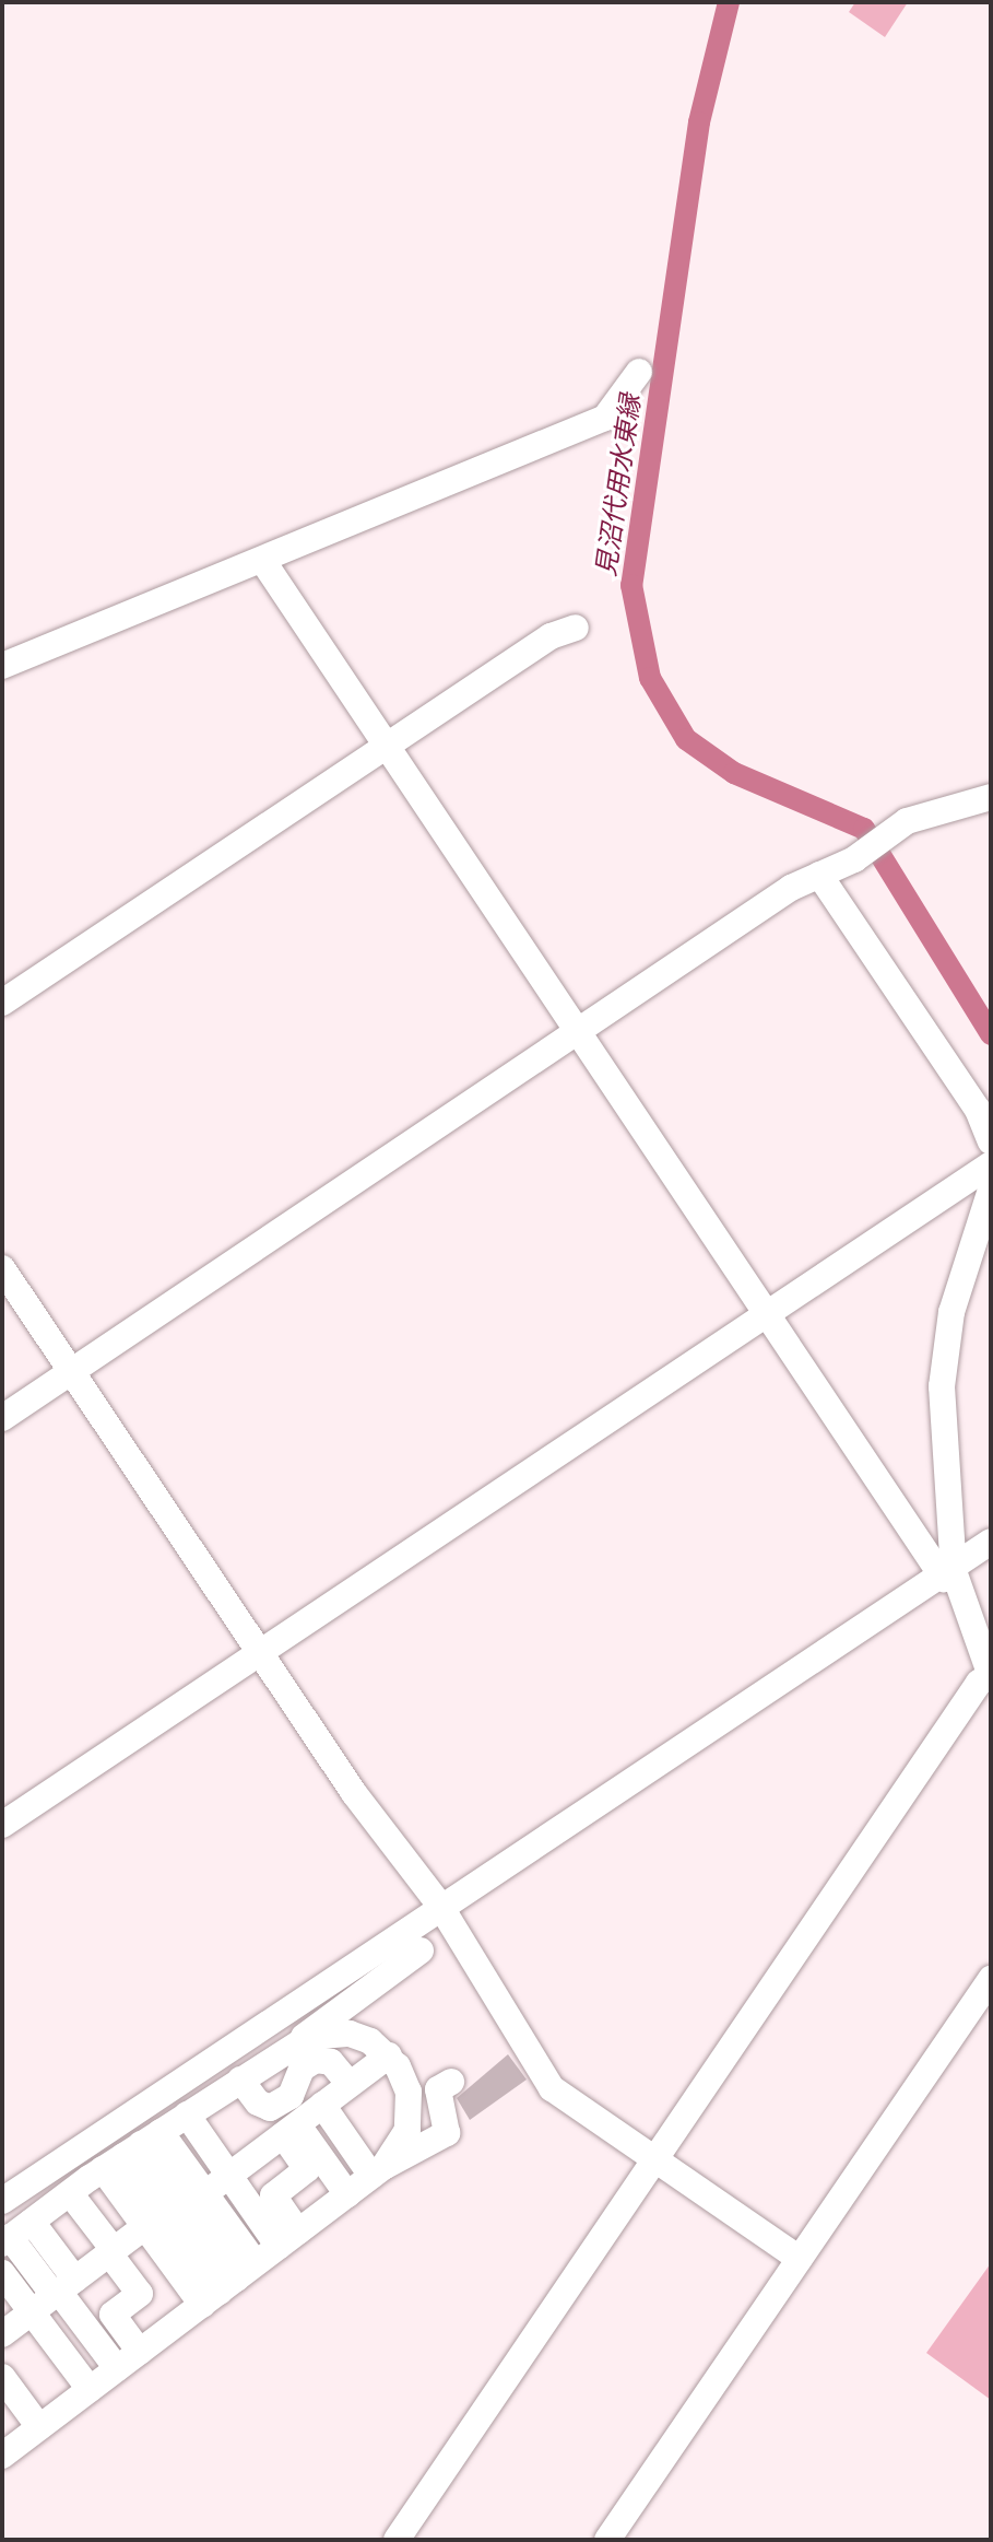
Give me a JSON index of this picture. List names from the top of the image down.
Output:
{
  "water": ["見沼代用水東縁"]
}
